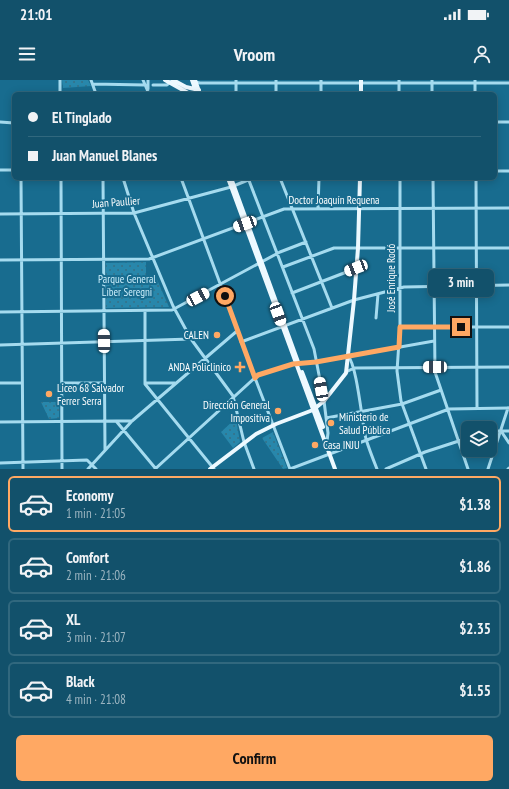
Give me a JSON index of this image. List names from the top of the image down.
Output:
{
  "streets": {
    "street": ["Doctor Joaquín Requena", "Juan Paullier", "José Enrique Rodó"]
  },
  "crossings": [
    ["Doctor Joaquín Requena", "José Enrique Rodó"]
  ],
  "parks": ["Parque General Líber Seregni"],
  "places": {
    "other": [
      "CALEN",
      "Liceo 68 Salvador Ferrer Serra",
      "Dirección General Impositiva",
      "Ministerio de Salud Pública",
      "Casa INJU"
    ],
    "health": ["ANDA Policlinico"]
  },
  "page": {
    "status": "21:01",
    "header": "Vroom",
    "banner": ["El Tinglado", "Juan Manuel Blanes"],
    "bubble": "3 min",
    "list": [
      {
        "name": "Economy",
        "note": "1 min · 21:05",
        "value": "$1.38"
      },
      {
        "name": "Comfort",
        "note": "2 min · 21:06",
        "value": "$1.86"
      },
      {
        "name": "XL",
        "note": "3 min · 21:07",
        "value": "$2.35"
      },
      {
        "name": "Black",
        "note": "4 min · 21:08",
        "value": "$1.55"
      }
    ],
    "buttons": "Confirm"
  }
}
